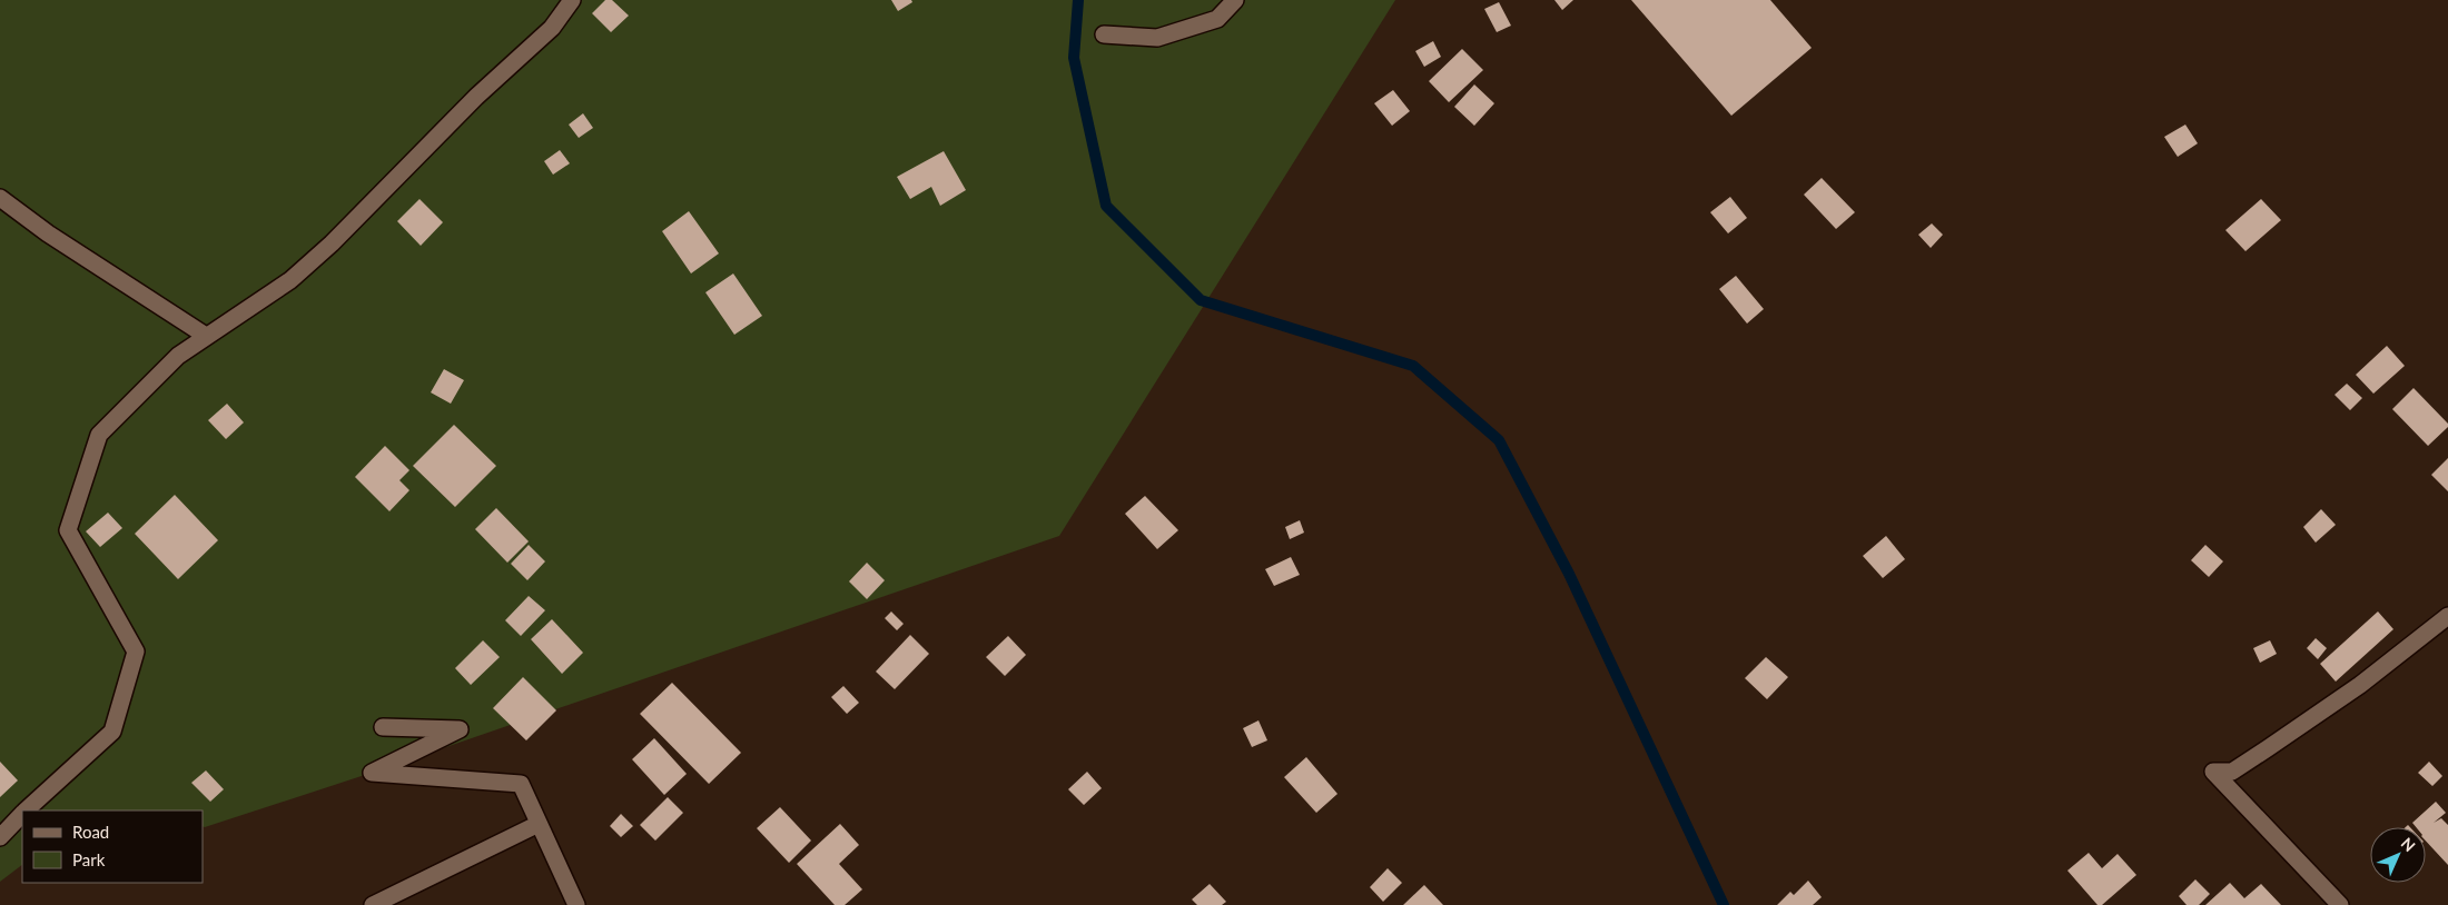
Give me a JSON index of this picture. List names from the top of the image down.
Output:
{
  "legend": ["Road", "Park"],
  "north": "top right"
}
